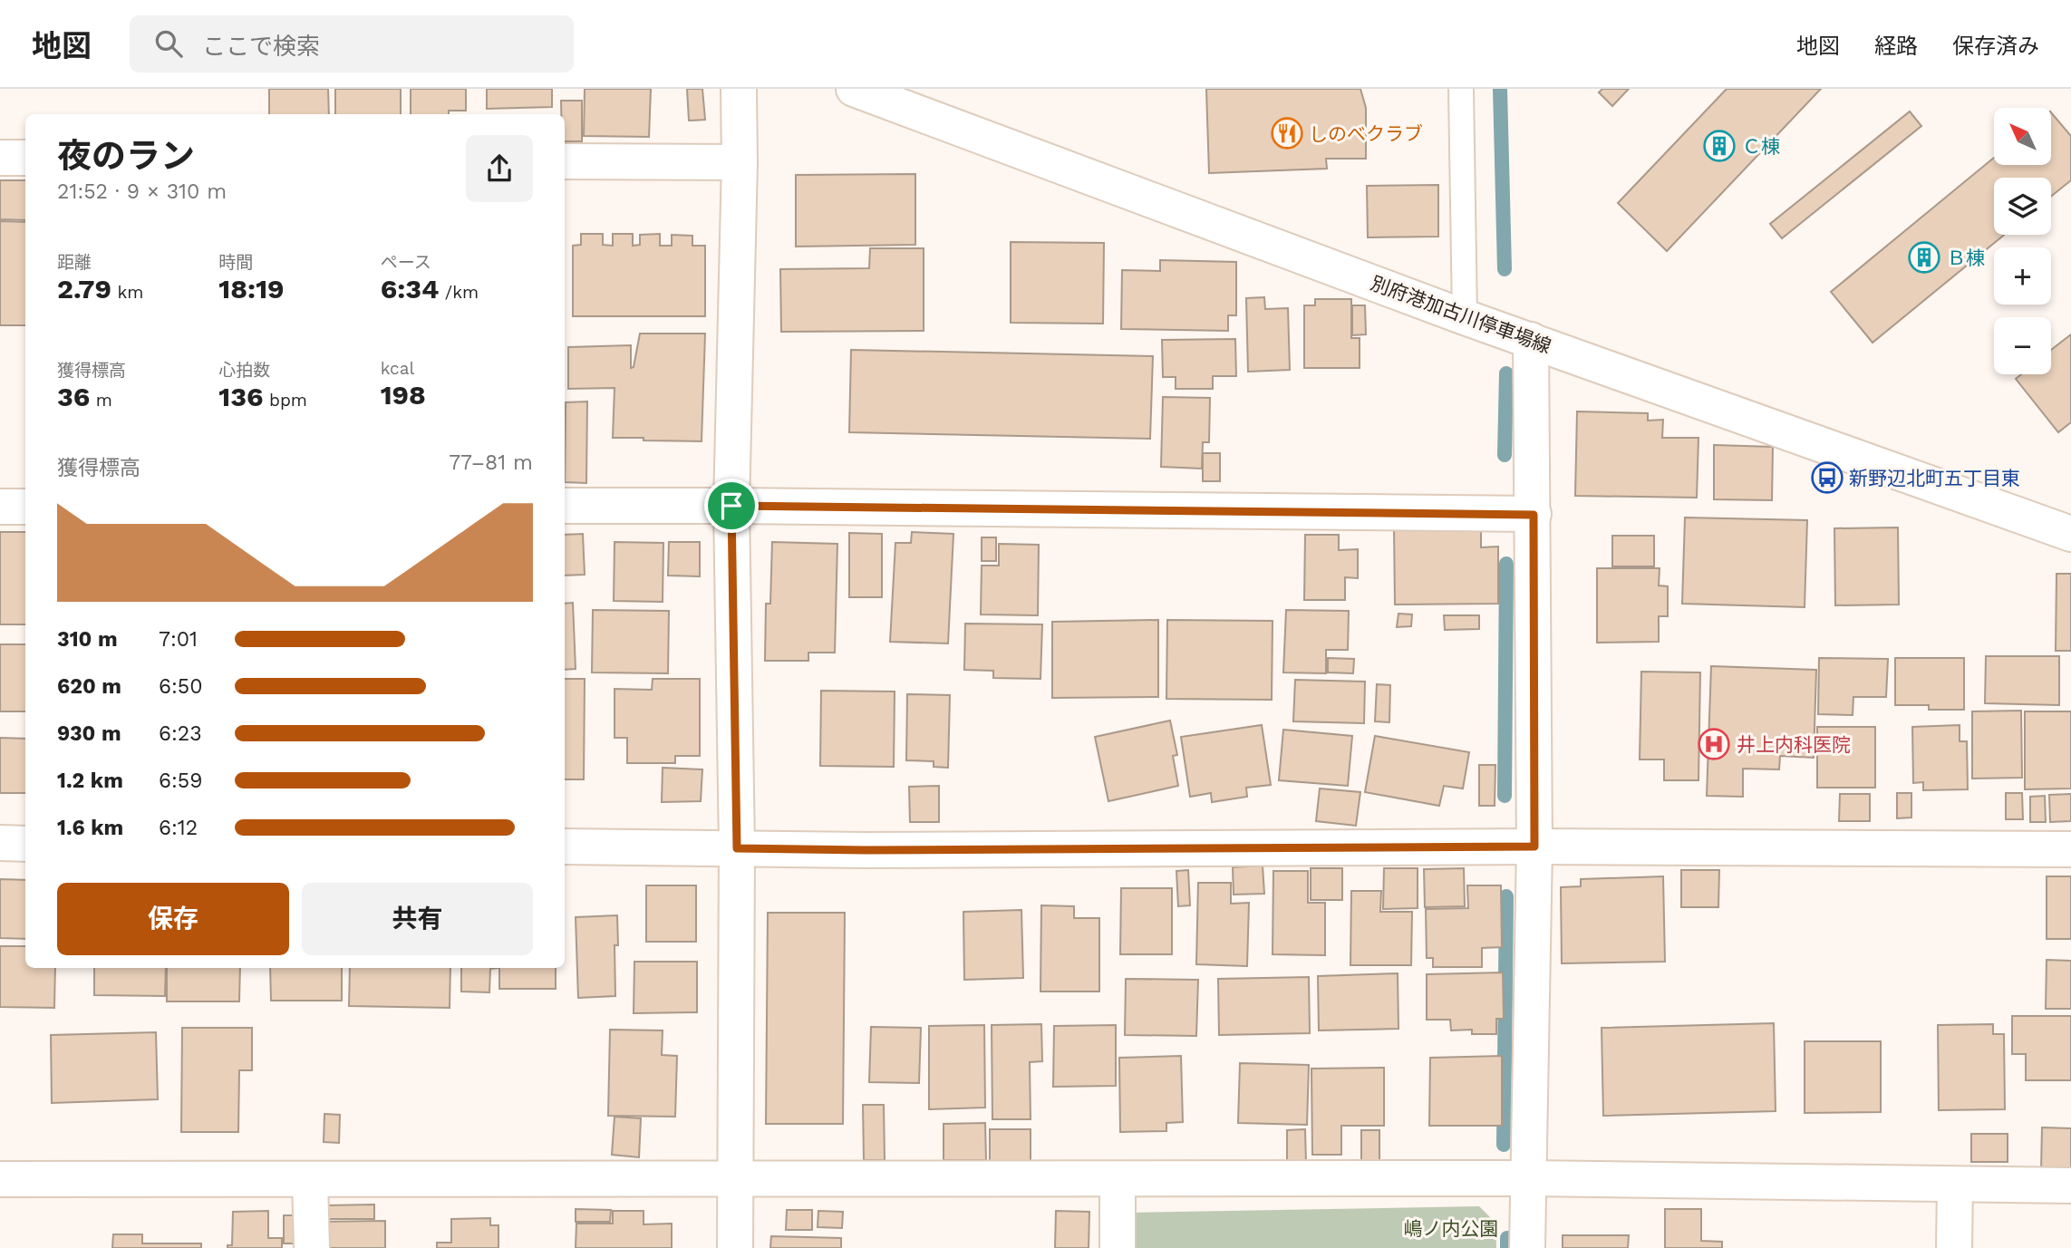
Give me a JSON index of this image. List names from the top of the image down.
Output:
{
  "streets": {
    "street": ["別府港加古川停車場線"]
  },
  "parks": ["嶋ノ内公園"],
  "places": {
    "restaurant": ["しのべクラブ"],
    "building": ["Ｃ棟", "Ｂ棟"],
    "bus stop": ["新野辺北町五丁目東"],
    "hospital": ["井上内科医院"]
  },
  "north": "top left",
  "page": {
    "header": "地図",
    "search": "ここで検索",
    "nav": ["地図", "経路", "保存済み"],
    "map_buttons": ["+", "−"],
    "heading": ["夜のラン", "21:52 · 9 × 310 m"],
    "stats": [
      ["距離", "2.79 km"],
      ["時間", "18:19"],
      ["ペース", "6:34 /km"],
      ["獲得標高", "36 m"],
      ["心拍数", "136 bpm"],
      ["kcal", "198"]
    ],
    "chart": ["獲得標高", "77–81 m"],
    "list": [
      {
        "name": "310 m",
        "note": "7:01"
      },
      {
        "name": "620 m",
        "note": "6:50"
      },
      {
        "name": "930 m",
        "note": "6:23"
      },
      {
        "name": "1.2 km",
        "note": "6:59"
      },
      {
        "name": "1.6 km",
        "note": "6:12"
      }
    ],
    "buttons": ["保存", "共有"]
  }
}
